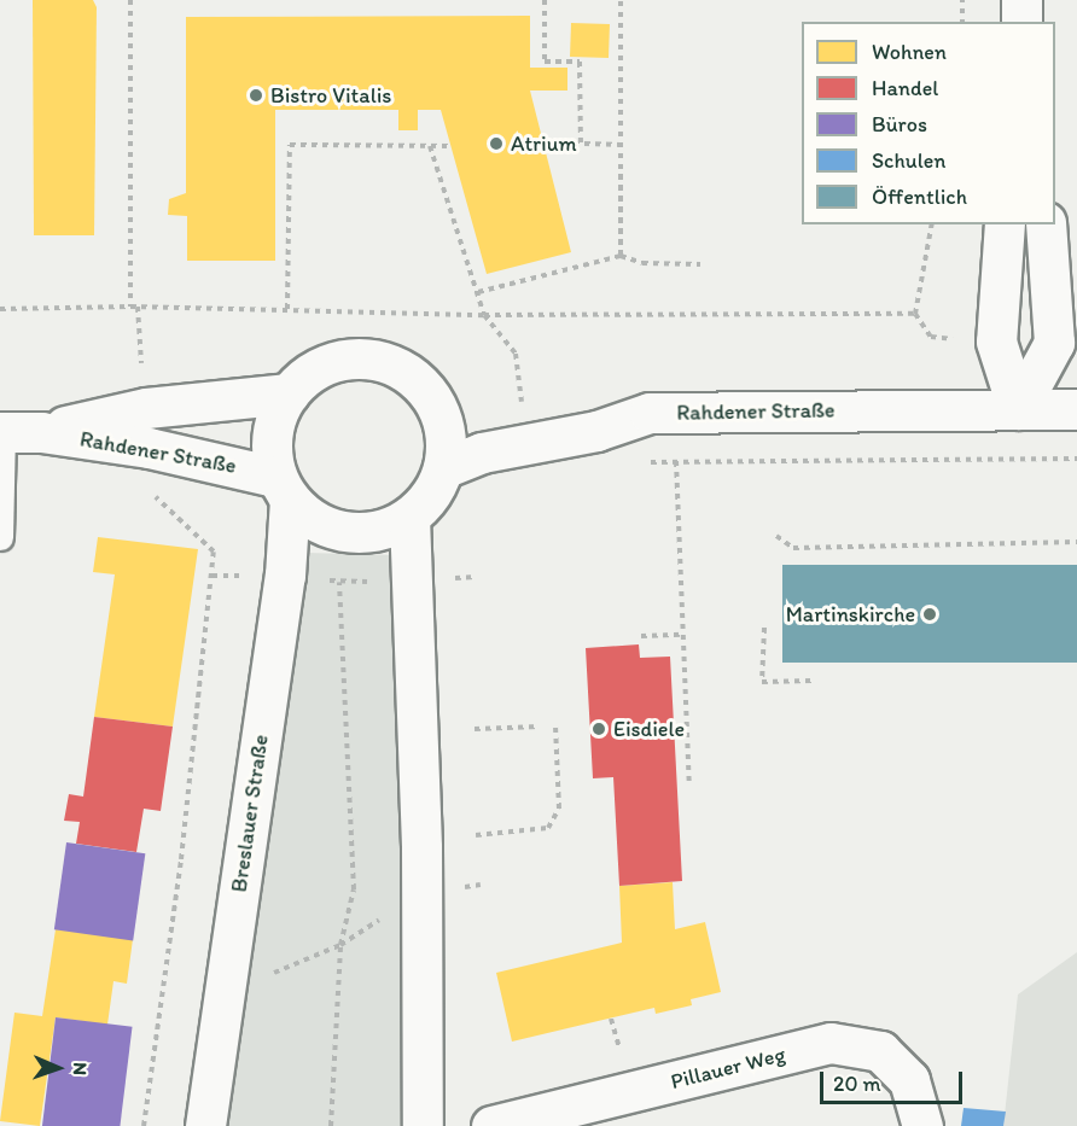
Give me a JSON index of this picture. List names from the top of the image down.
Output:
{
  "streets": {
    "street": ["Rahdener Straße", "Breslauer Straße", "Pillauer Weg"]
  },
  "crossings": [
    ["Rahdener Straße", "Breslauer Straße"]
  ],
  "places": [
    "Bistro Vitalis",
    "Atrium",
    "Martinskirche",
    "Eisdiele"
  ],
  "legend": [
    "Wohnen",
    "Handel",
    "Büros",
    "Schulen",
    "Öffentlich"
  ],
  "scale_bar": "20 m",
  "north": "right"
}
